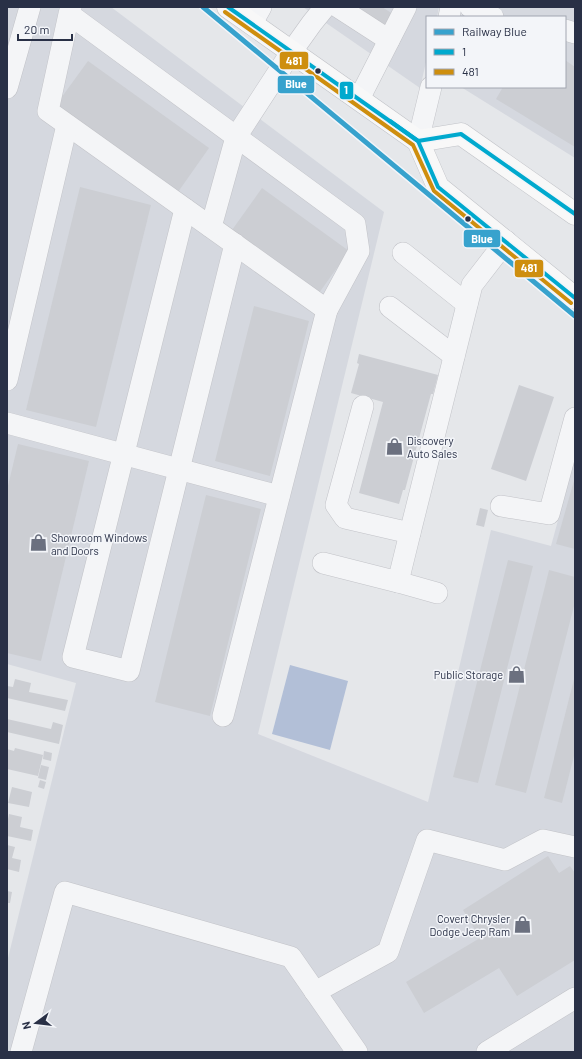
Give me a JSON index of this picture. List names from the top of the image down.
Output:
{
  "places": {
    "shop": [
      "Discovery Auto Sales",
      "Showroom Windows and Doors",
      "Public Storage",
      "Covert Chrysler Dodge Jeep Ram"
    ]
  },
  "lines": ["rail line Blue", "transit line 1", "transit line 481"],
  "legend": ["Railway Blue", "1", "481"],
  "scale_bar": "20 m",
  "north": "left"
}
